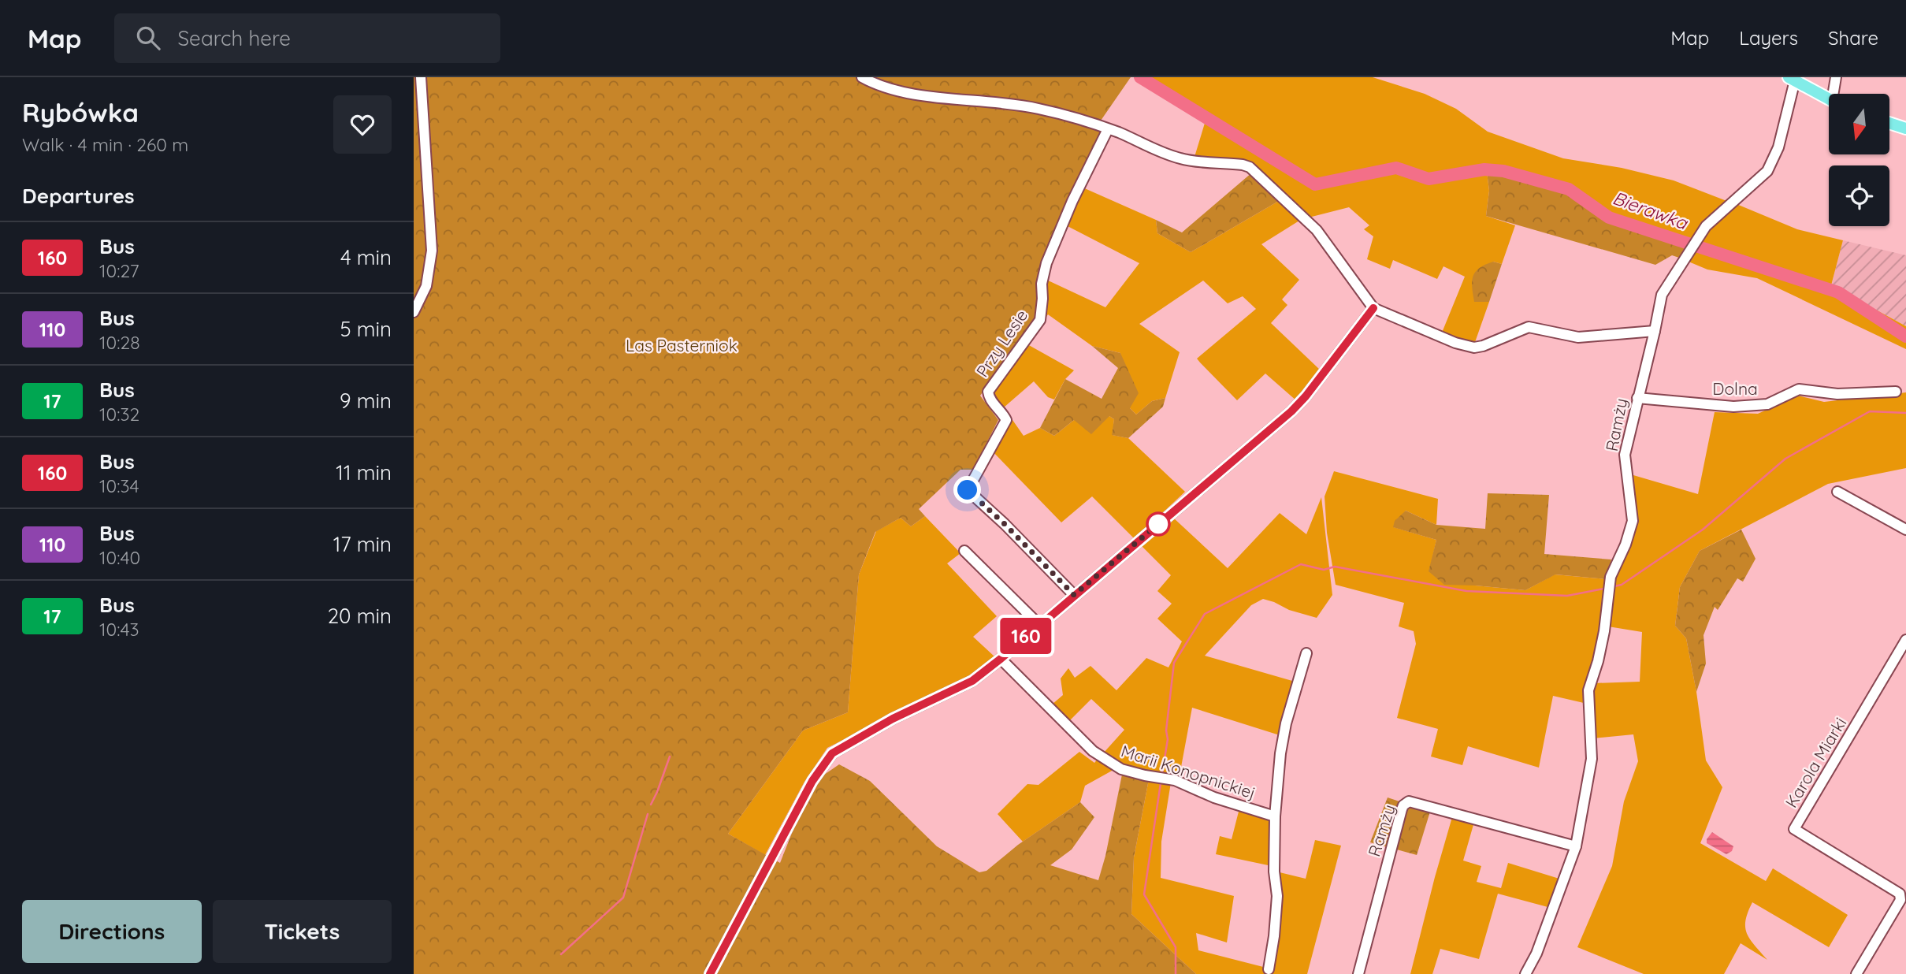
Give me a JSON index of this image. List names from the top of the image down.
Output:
{
  "streets": {
    "street": [
      "Przy Lesie",
      "Dolna",
      "Ramży",
      "Karola Miarki",
      "Marii Konopnickiej"
    ]
  },
  "crossings": [
    ["Dolna", "Ramży"]
  ],
  "water": ["Bierawka"],
  "parks": ["Las Pasterniok"],
  "lines": ["bus line 160"],
  "north": "bottom",
  "page": {
    "header": "Map",
    "search": "Search here",
    "nav": ["Map", "Layers", "Share"],
    "heading": [
      ["Rybówka", "Walk · 4 min · 260 m"],
      "Departures"
    ],
    "on_map": "160",
    "list": [
      {
        "mark": "160",
        "name": "Bus",
        "note": "10:27",
        "value": "4 min"
      },
      {
        "mark": "110",
        "name": "Bus",
        "note": "10:28",
        "value": "5 min"
      },
      {
        "mark": "17",
        "name": "Bus",
        "note": "10:32",
        "value": "9 min"
      },
      {
        "mark": "160",
        "name": "Bus",
        "note": "10:34",
        "value": "11 min"
      },
      {
        "mark": "110",
        "name": "Bus",
        "note": "10:40",
        "value": "17 min"
      },
      {
        "mark": "17",
        "name": "Bus",
        "note": "10:43",
        "value": "20 min"
      }
    ],
    "buttons": ["Directions", "Tickets"]
  }
}
